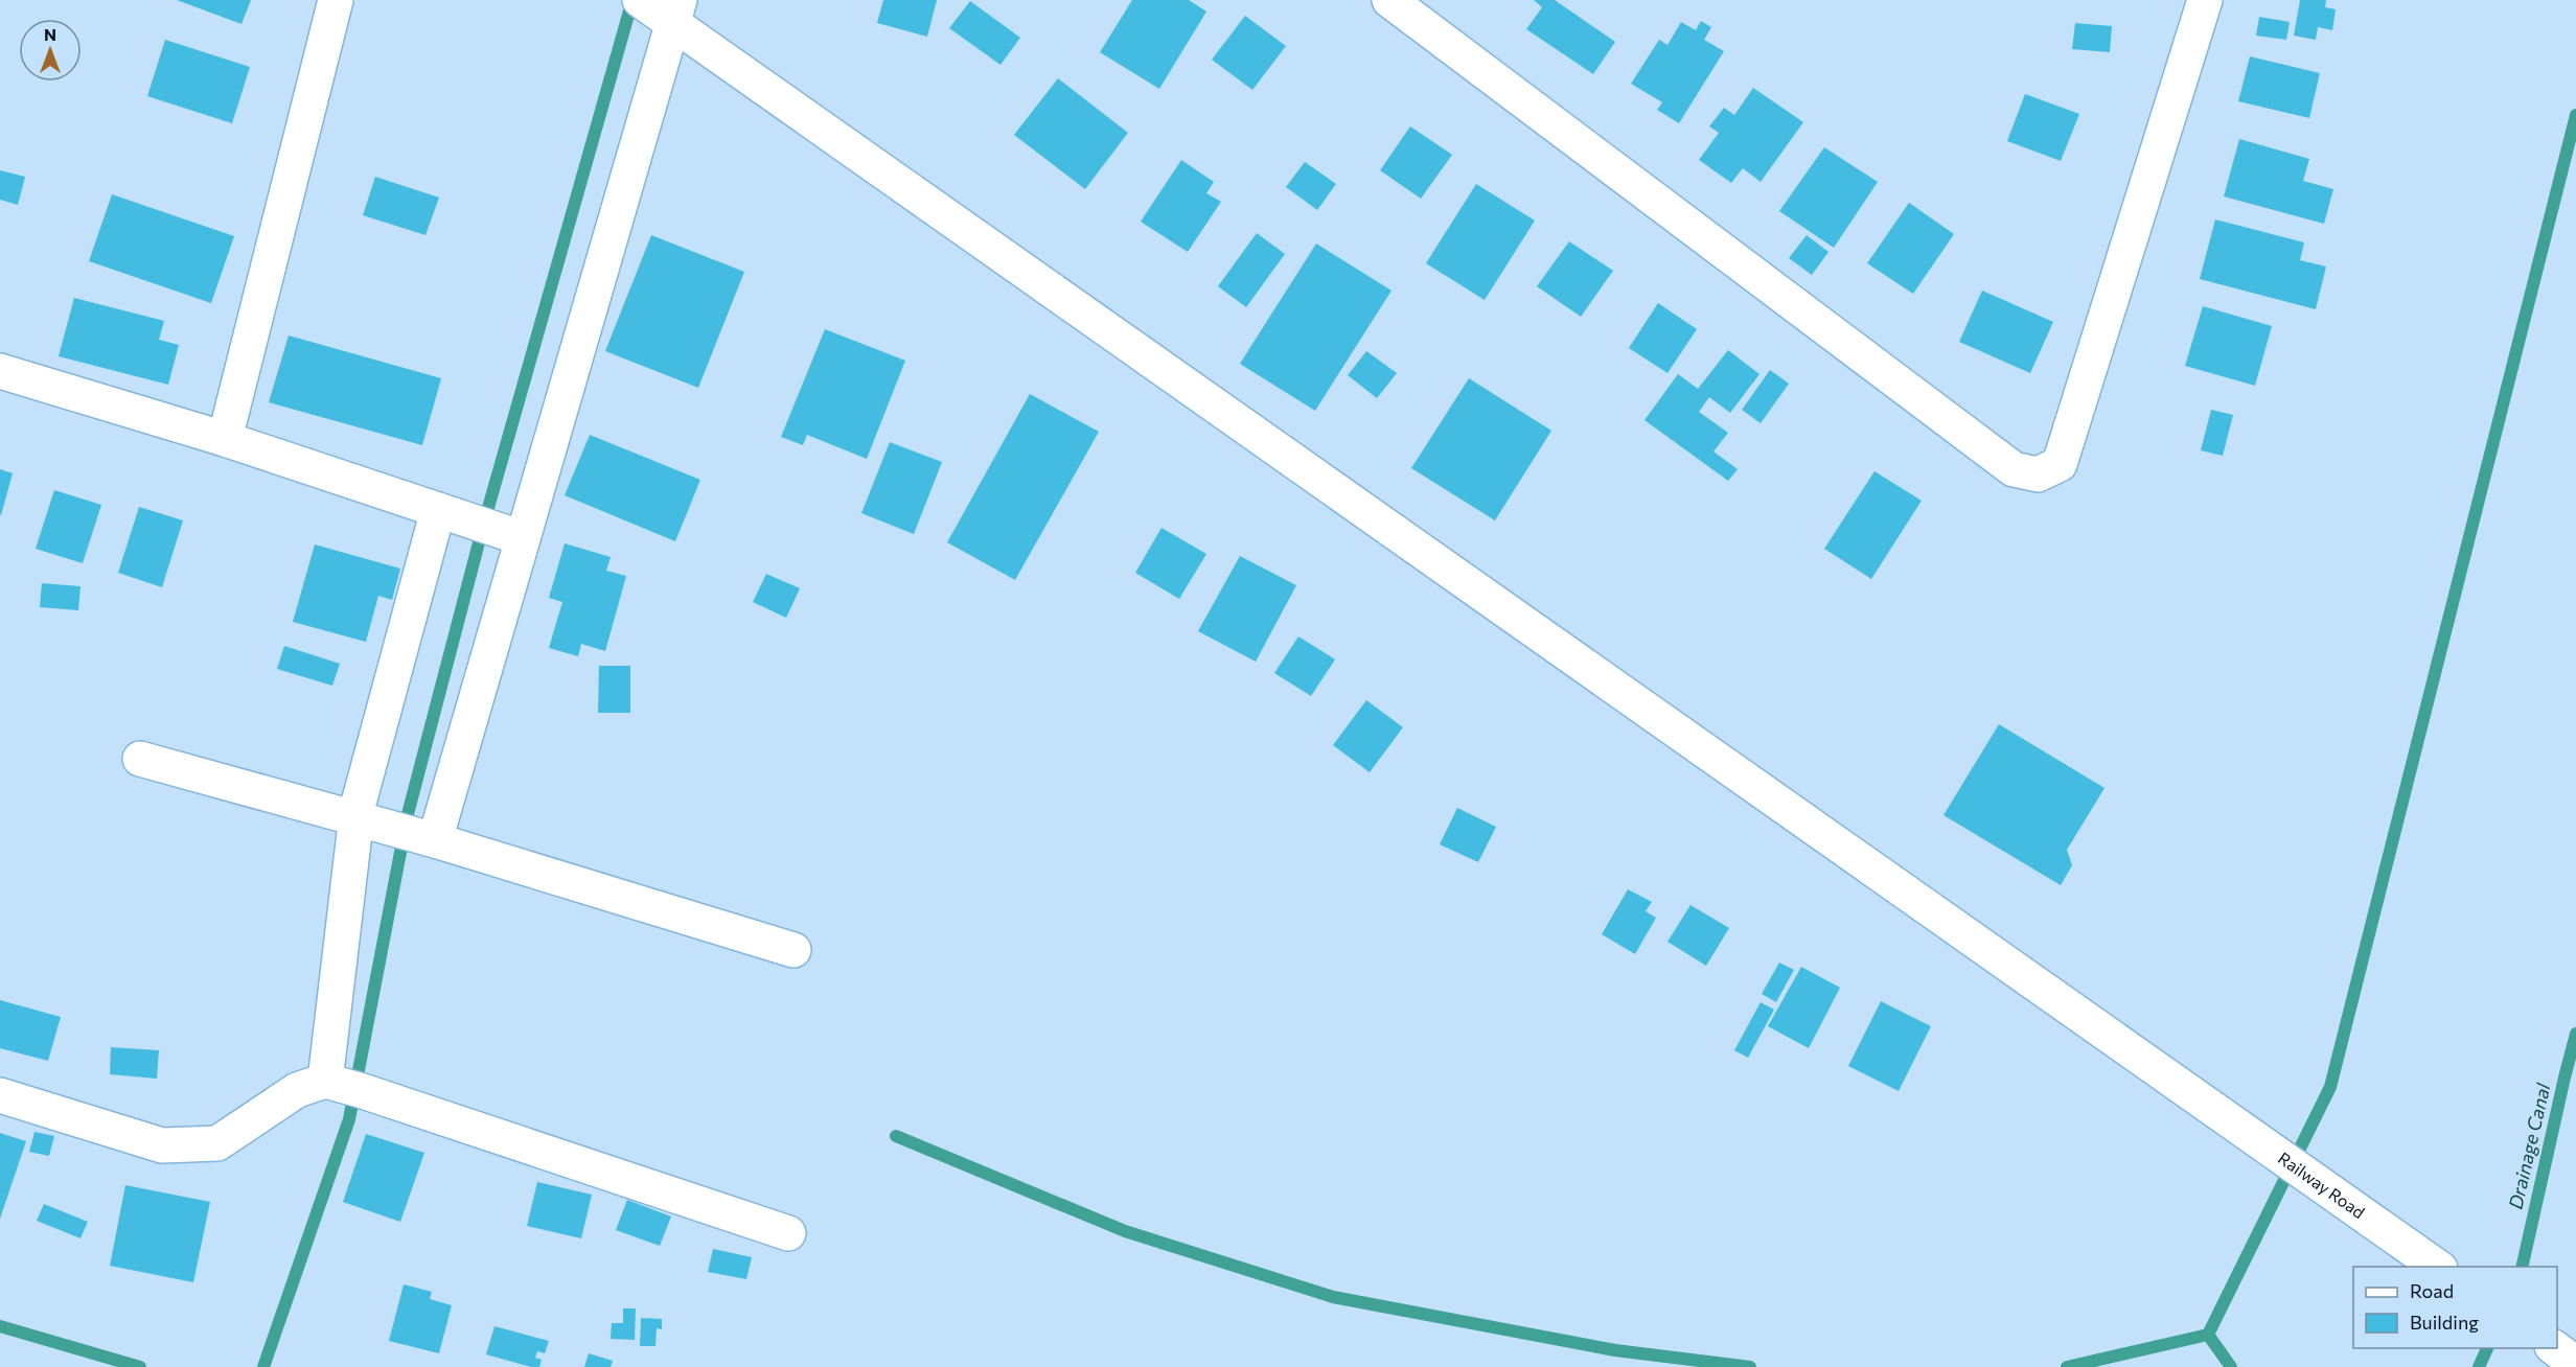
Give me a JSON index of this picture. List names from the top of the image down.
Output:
{
  "streets": {
    "street": ["Railway Road"]
  },
  "water": ["Drainage Canal"],
  "legend": ["Road", "Building"],
  "north": "top"
}
